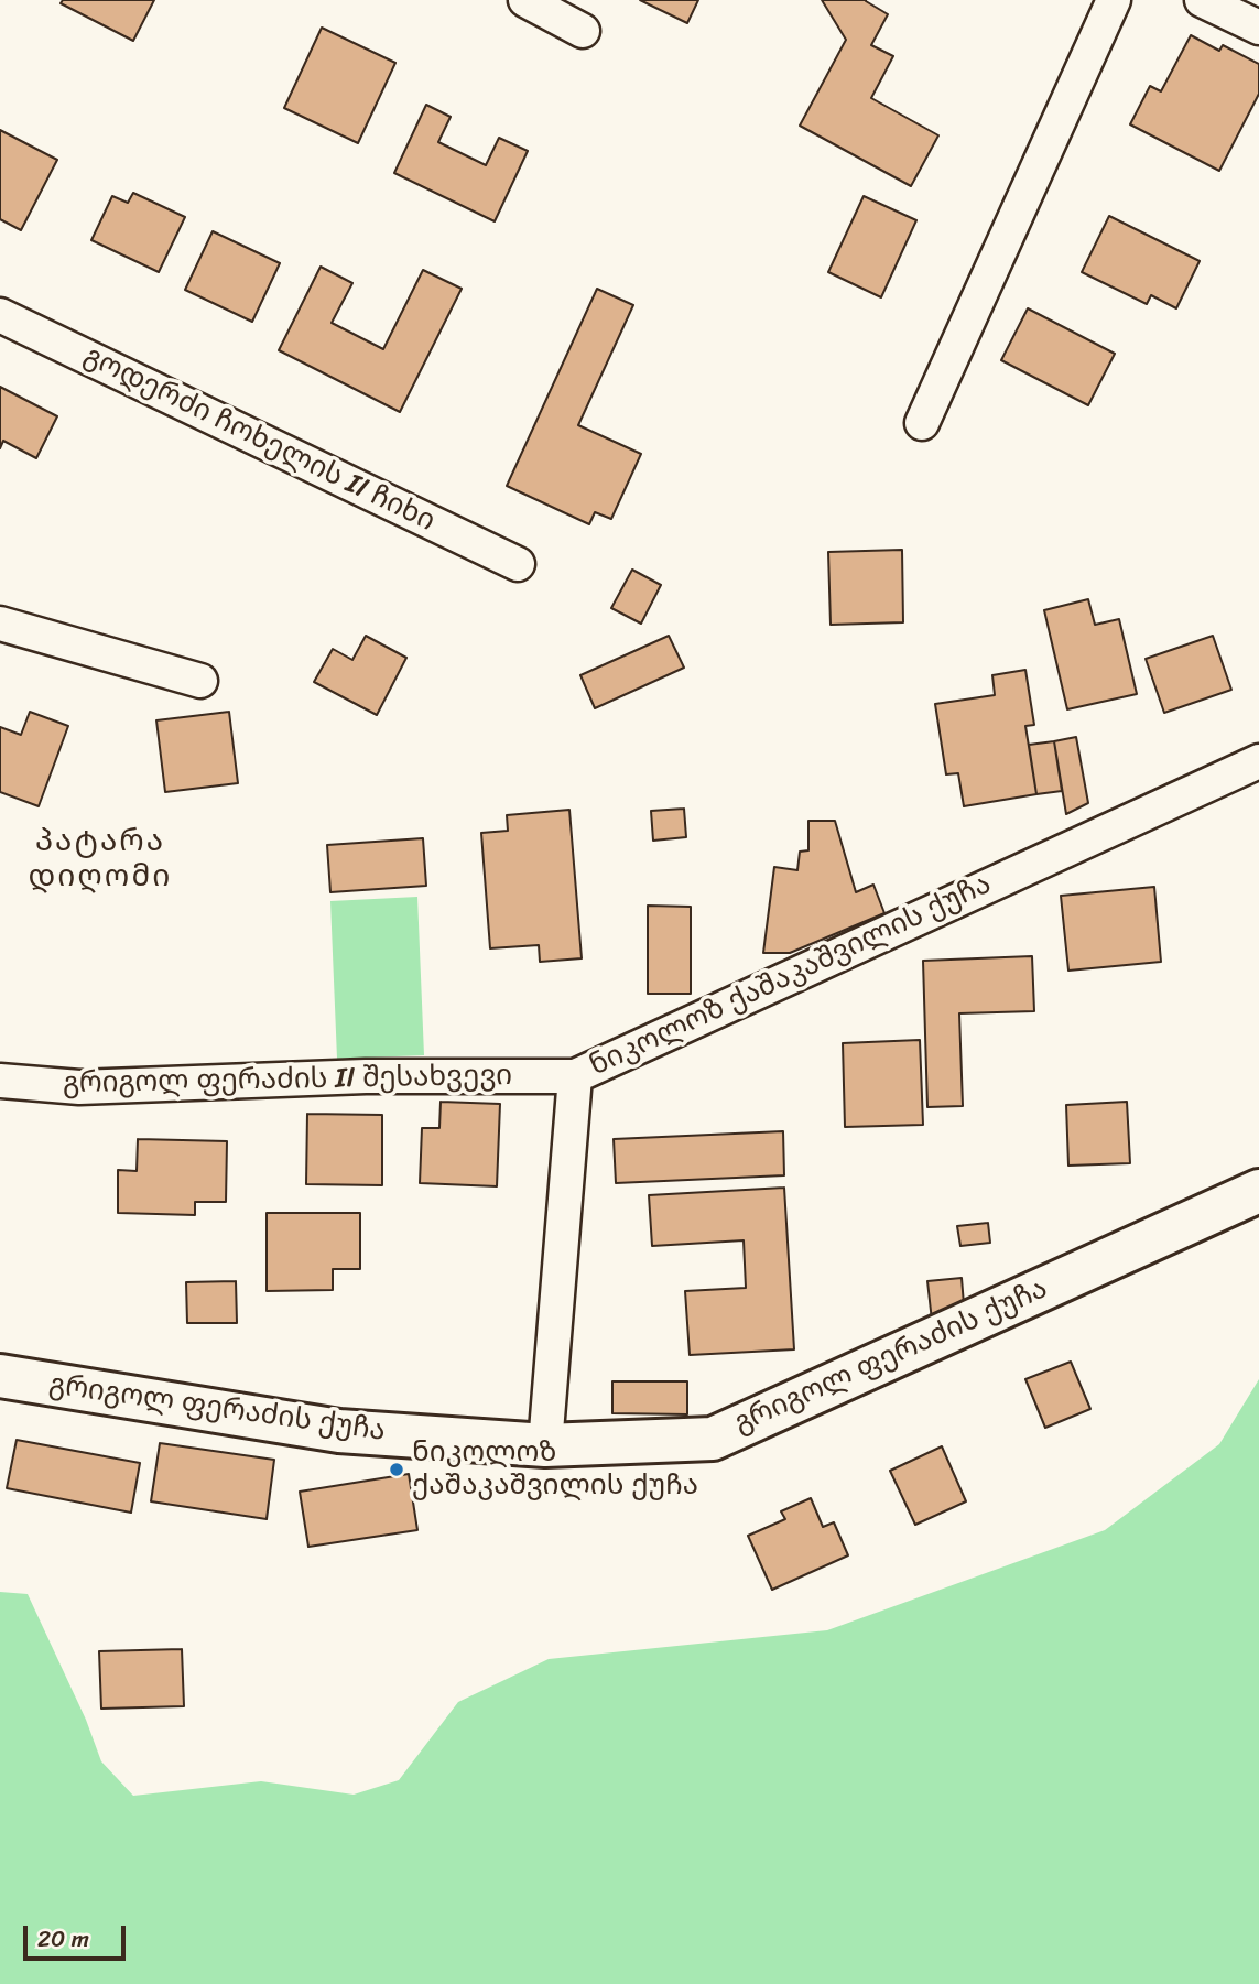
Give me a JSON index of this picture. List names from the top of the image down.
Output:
{
  "streets": {
    "street": [
      "გოდერძი ჩოხელის II ჩიხი",
      "ნიკოლოზ ქაშაკაშვილის ქუჩა",
      "გრიგოლ ფერაძის II შესახვევი",
      "გრიგოლ ფერაძის ქუჩა"
    ]
  },
  "crossings": [
    ["ნიკოლოზ ქაშაკაშვილის ქუჩა", "გრიგოლ ფერაძის II შესახვევი"],
    ["ნიკოლოზ ქაშაკაშვილის ქუჩა", "გრიგოლ ფერაძის ქუჩა"]
  ],
  "districts": ["პატარა დიღომი"],
  "places": ["ნიკოლოზ ქაშაკაშვილის ქუჩა"],
  "scale_bar": "20 m"
}
